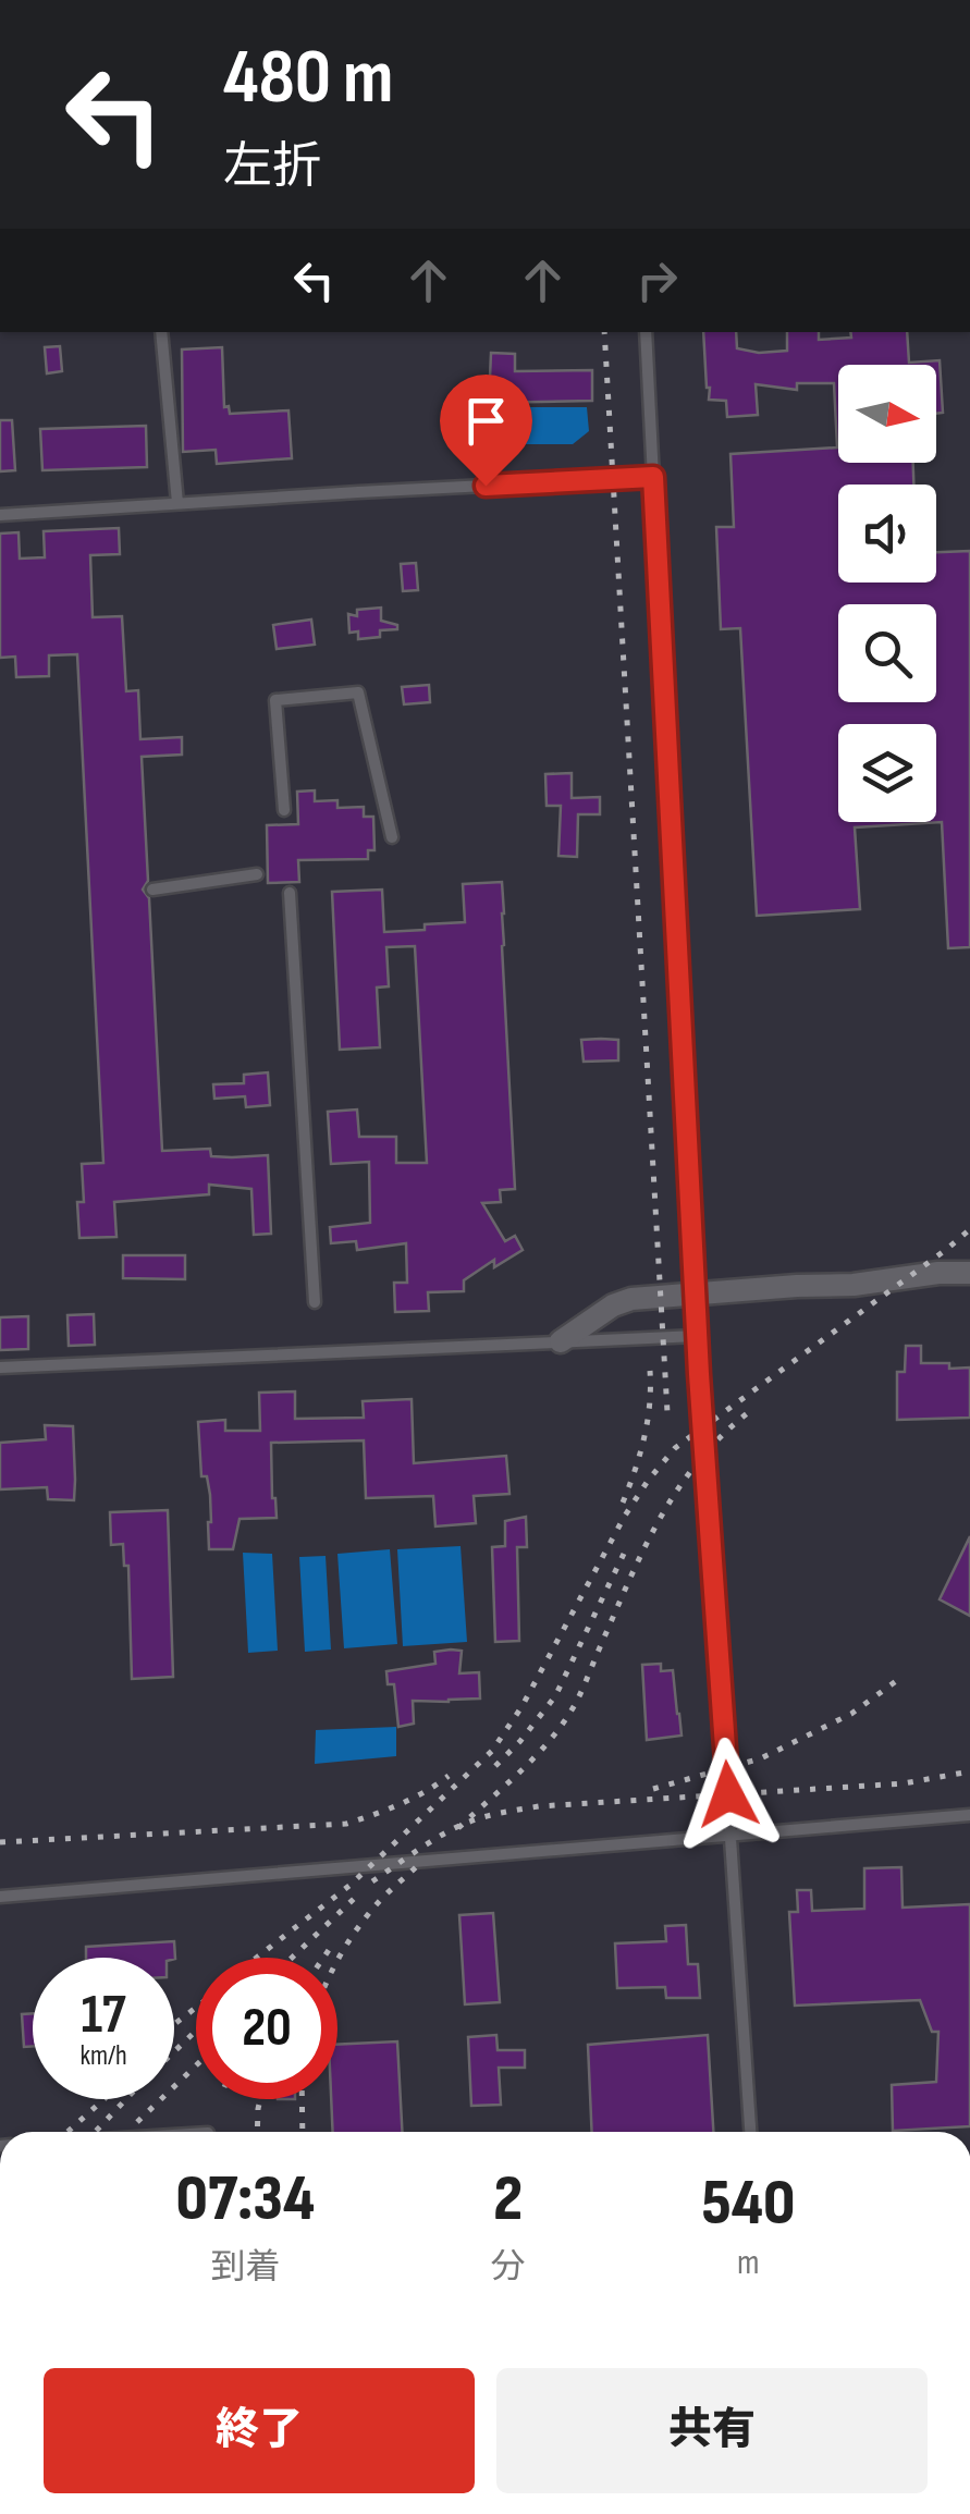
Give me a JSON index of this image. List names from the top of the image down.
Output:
{
  "north": "right",
  "page": {
    "turn": ["480 m", "左折"],
    "speed": "17 km/h",
    "limit": "20",
    "eta": [
      "07:34",
      "到着",
      "2",
      "分",
      "540",
      "m"
    ],
    "buttons": ["終了", "共有"]
  }
}
